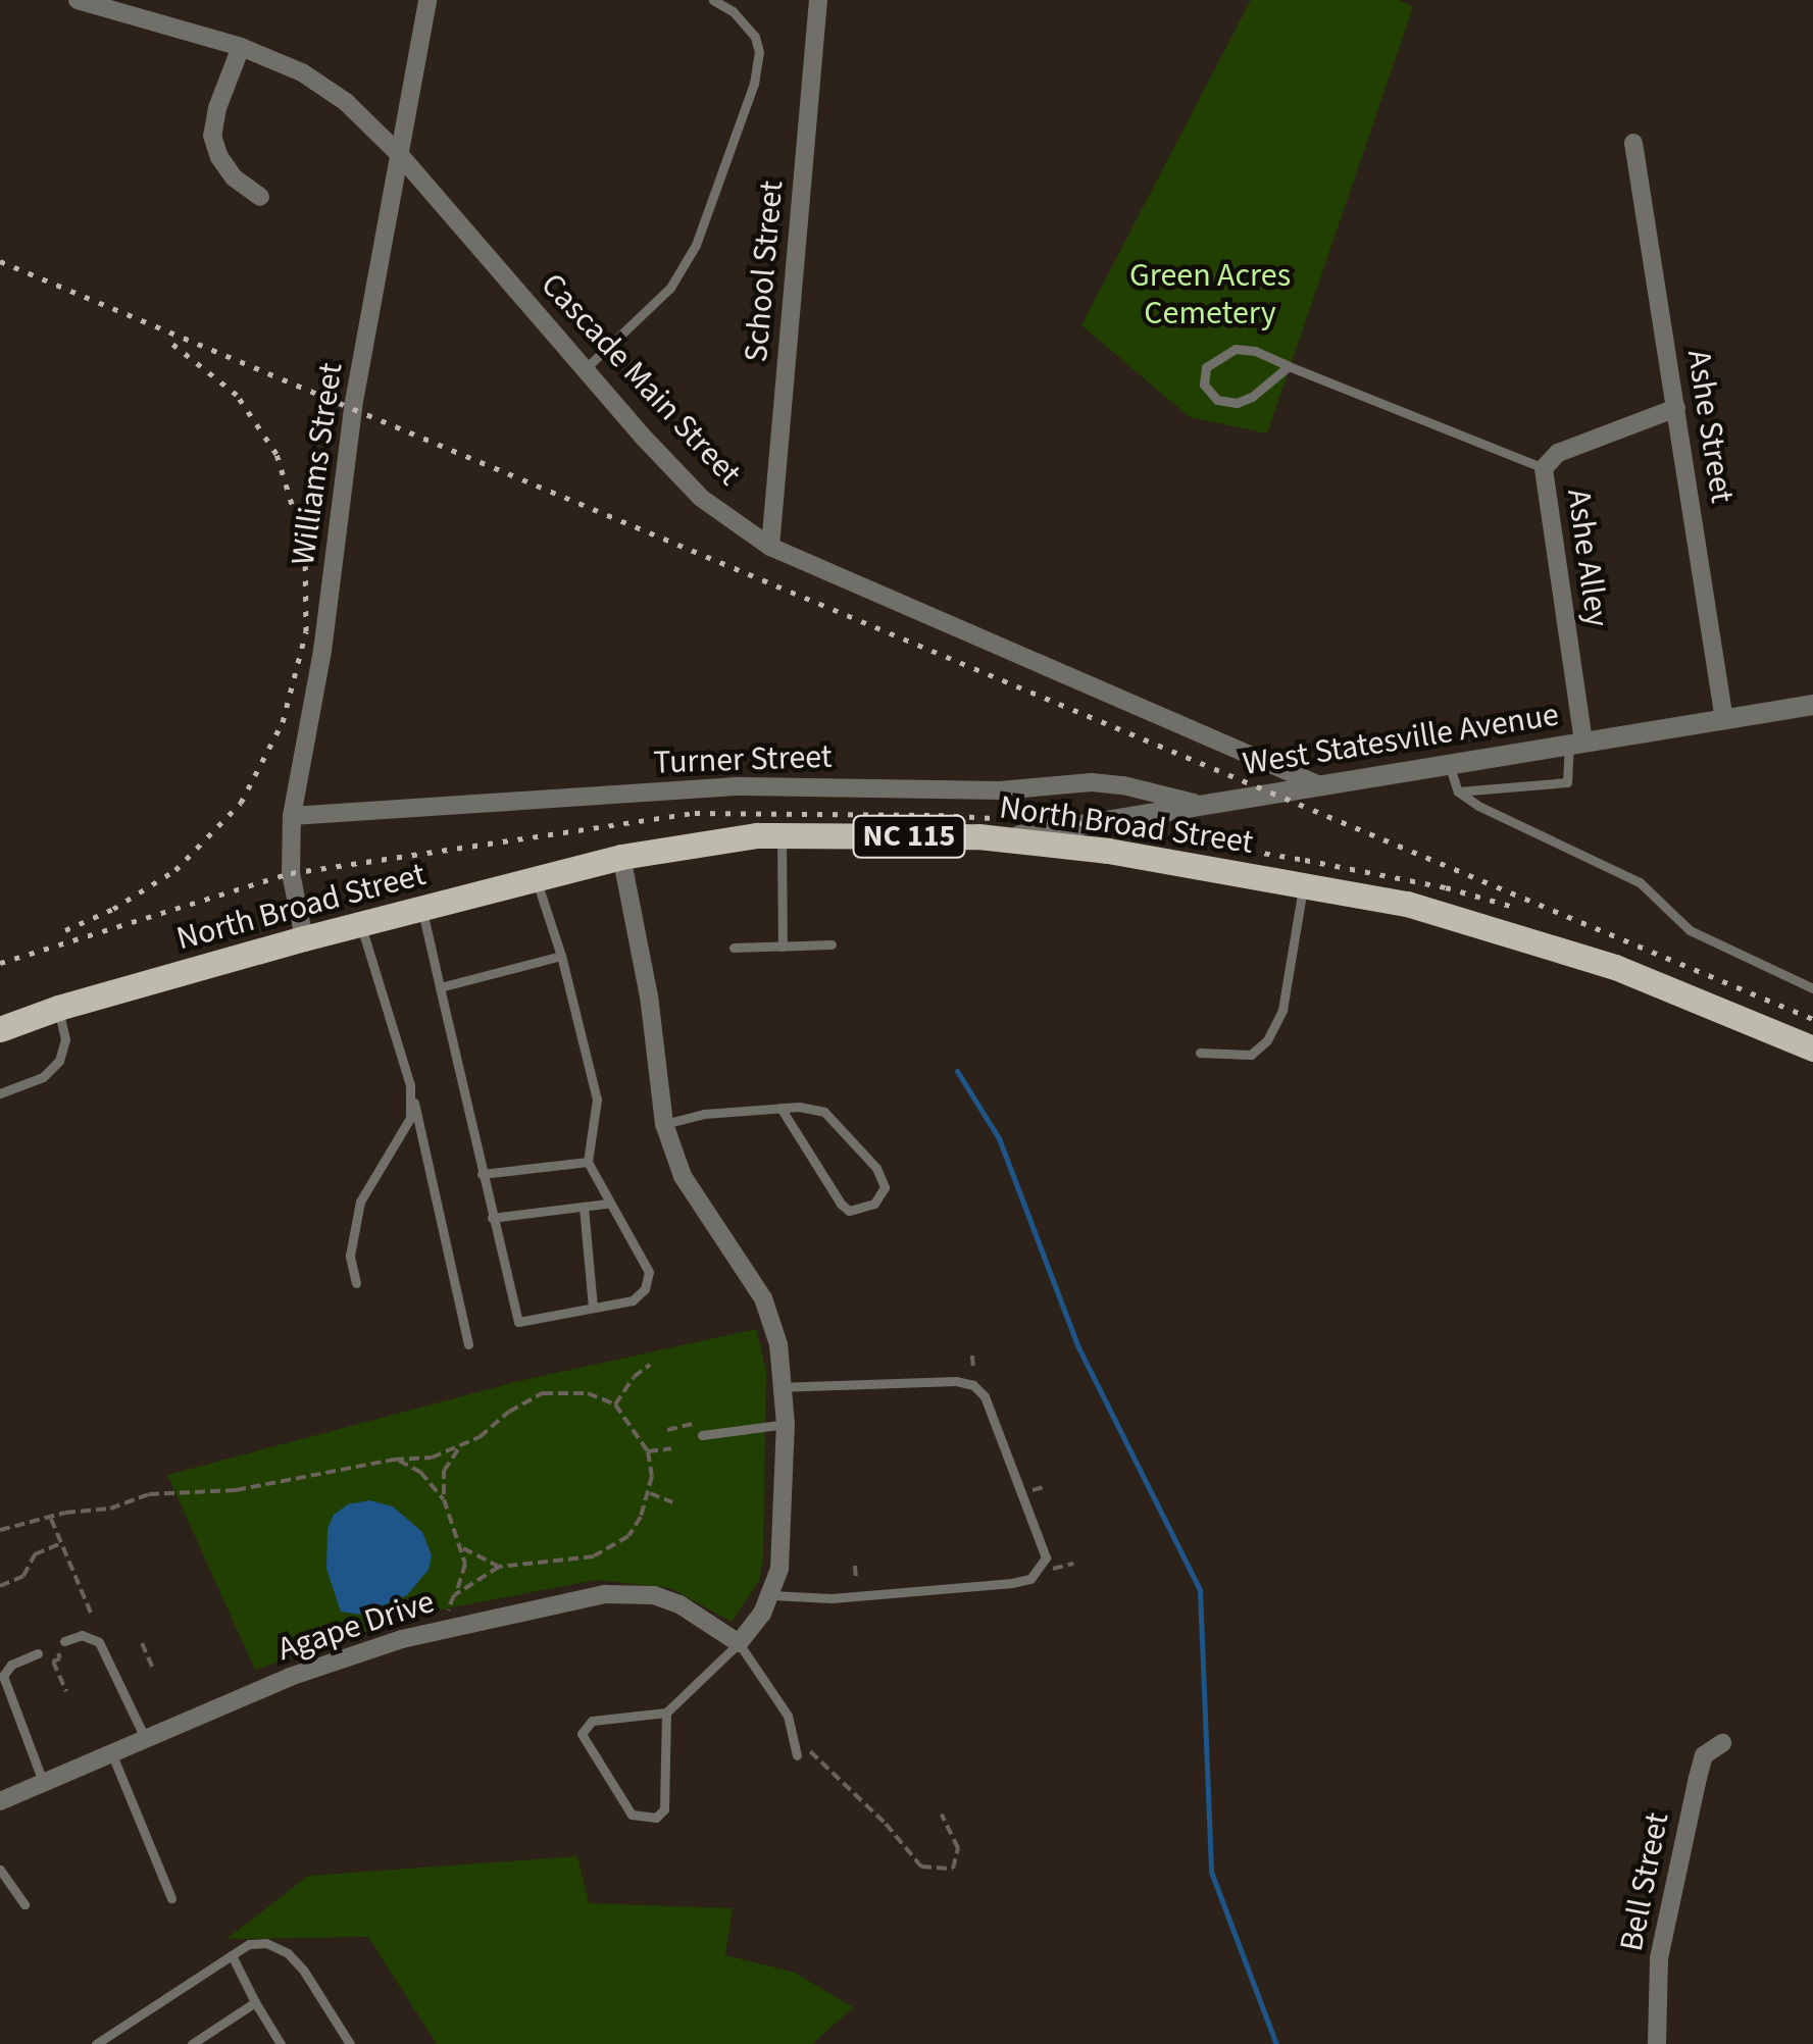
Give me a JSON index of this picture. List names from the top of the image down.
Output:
{
  "streets": {
    "main road": ["North Broad Street", "NC 115"],
    "street": [
      "School Street",
      "Cascade Main Street",
      "Ashe Street",
      "Williams Street",
      "Ashe Alley",
      "West Statesville Avenue",
      "Turner Street",
      "Agape Drive",
      "Bell Street"
    ]
  },
  "crossings": [
    ["School Street", "Cascade Main Street"],
    ["Cascade Main Street", "Williams Street"],
    ["Cascade Main Street", "West Statesville Avenue"],
    ["Ashe Street", "Ashe Alley"],
    ["Ashe Street", "West Statesville Avenue"],
    ["Williams Street", "Turner Street"],
    ["Williams Street", "North Broad Street"],
    ["Ashe Alley", "West Statesville Avenue"],
    ["West Statesville Avenue", "Turner Street"],
    ["West Statesville Avenue", "North Broad Street"]
  ],
  "parks": ["Green Acres Cemetery"]
}
